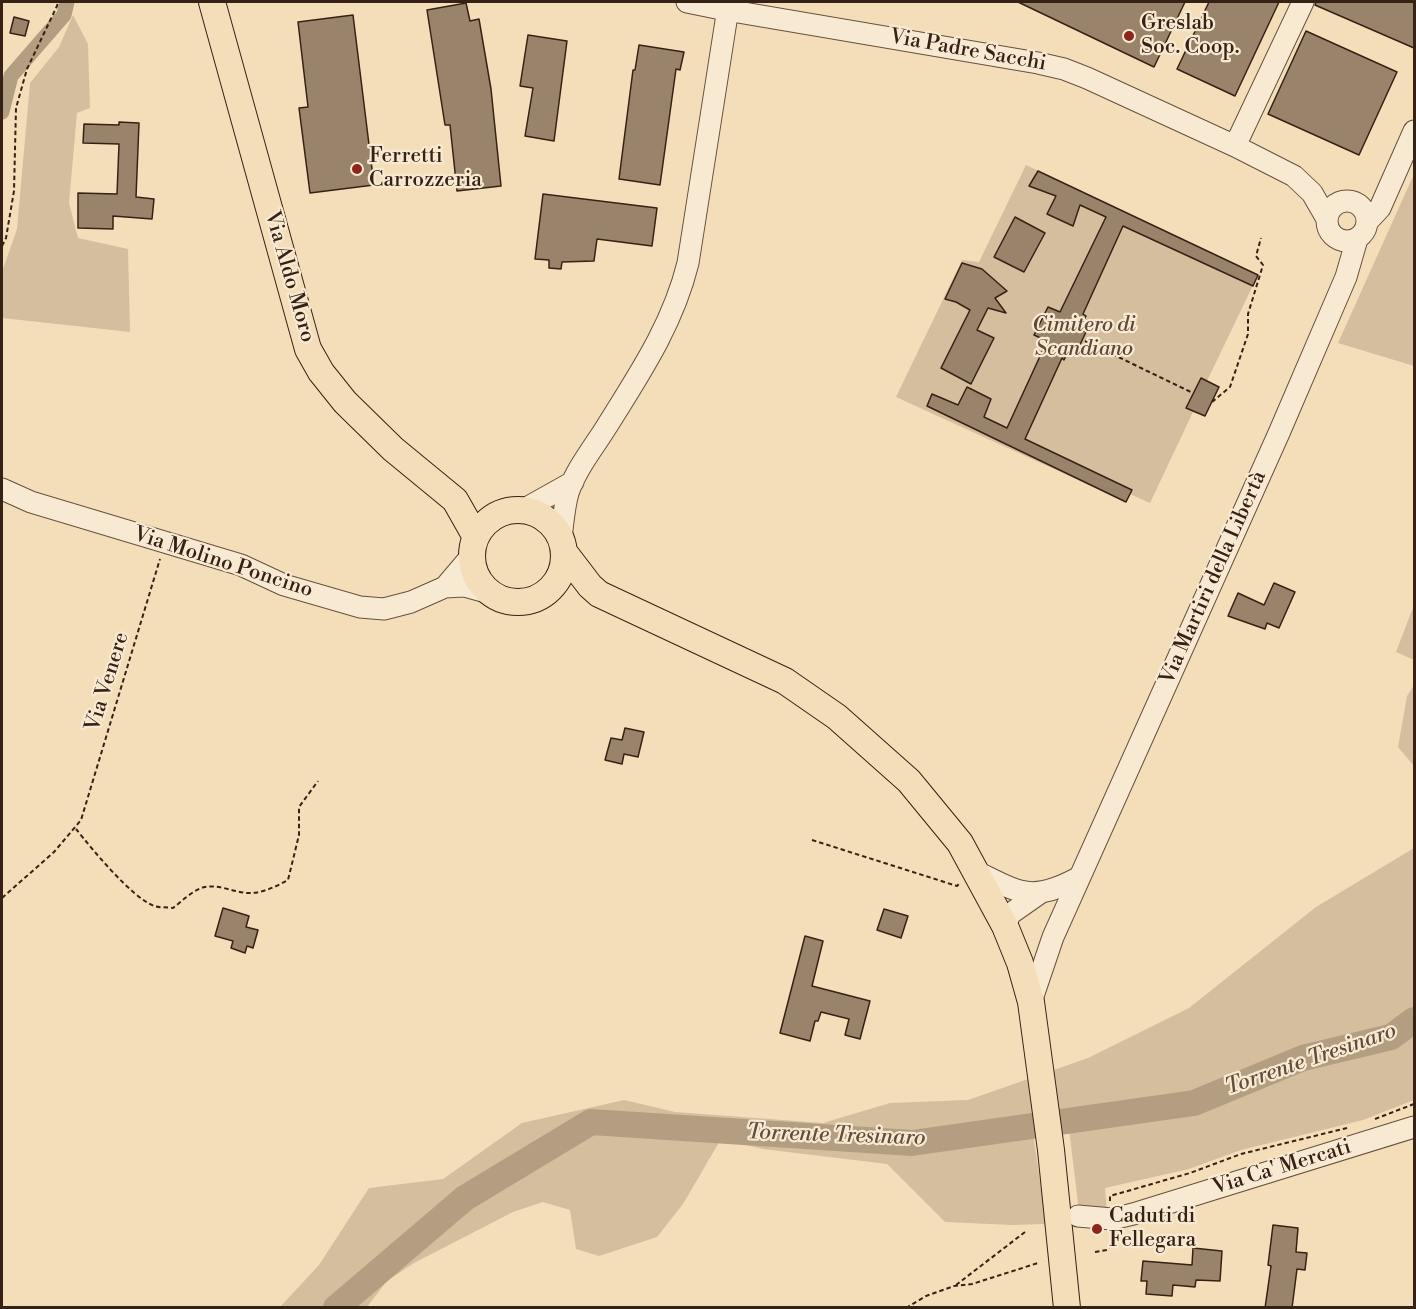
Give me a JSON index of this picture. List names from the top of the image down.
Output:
{
  "streets": {
    "main road": ["Via Aldo Moro"],
    "street": [
      "Via Padre Sacchi",
      "Via Molino Poncino",
      "Via Martiri della Libertà",
      "Via Ca' Mercati"
    ],
    "path": ["Via Venere"]
  },
  "crossings": [
    ["Via Padre Sacchi", "Via Martiri della Libertà"],
    ["Via Aldo Moro", "Via Molino Poncino"],
    ["Via Molino Poncino", "Via Venere"]
  ],
  "water": ["Torrente Tresinaro"],
  "parks": ["Cimitero di Scandiano"],
  "places": ["Greslab Soc. Coop.", "Ferretti Carrozzeria", "Caduti di Fellegara"]
}
